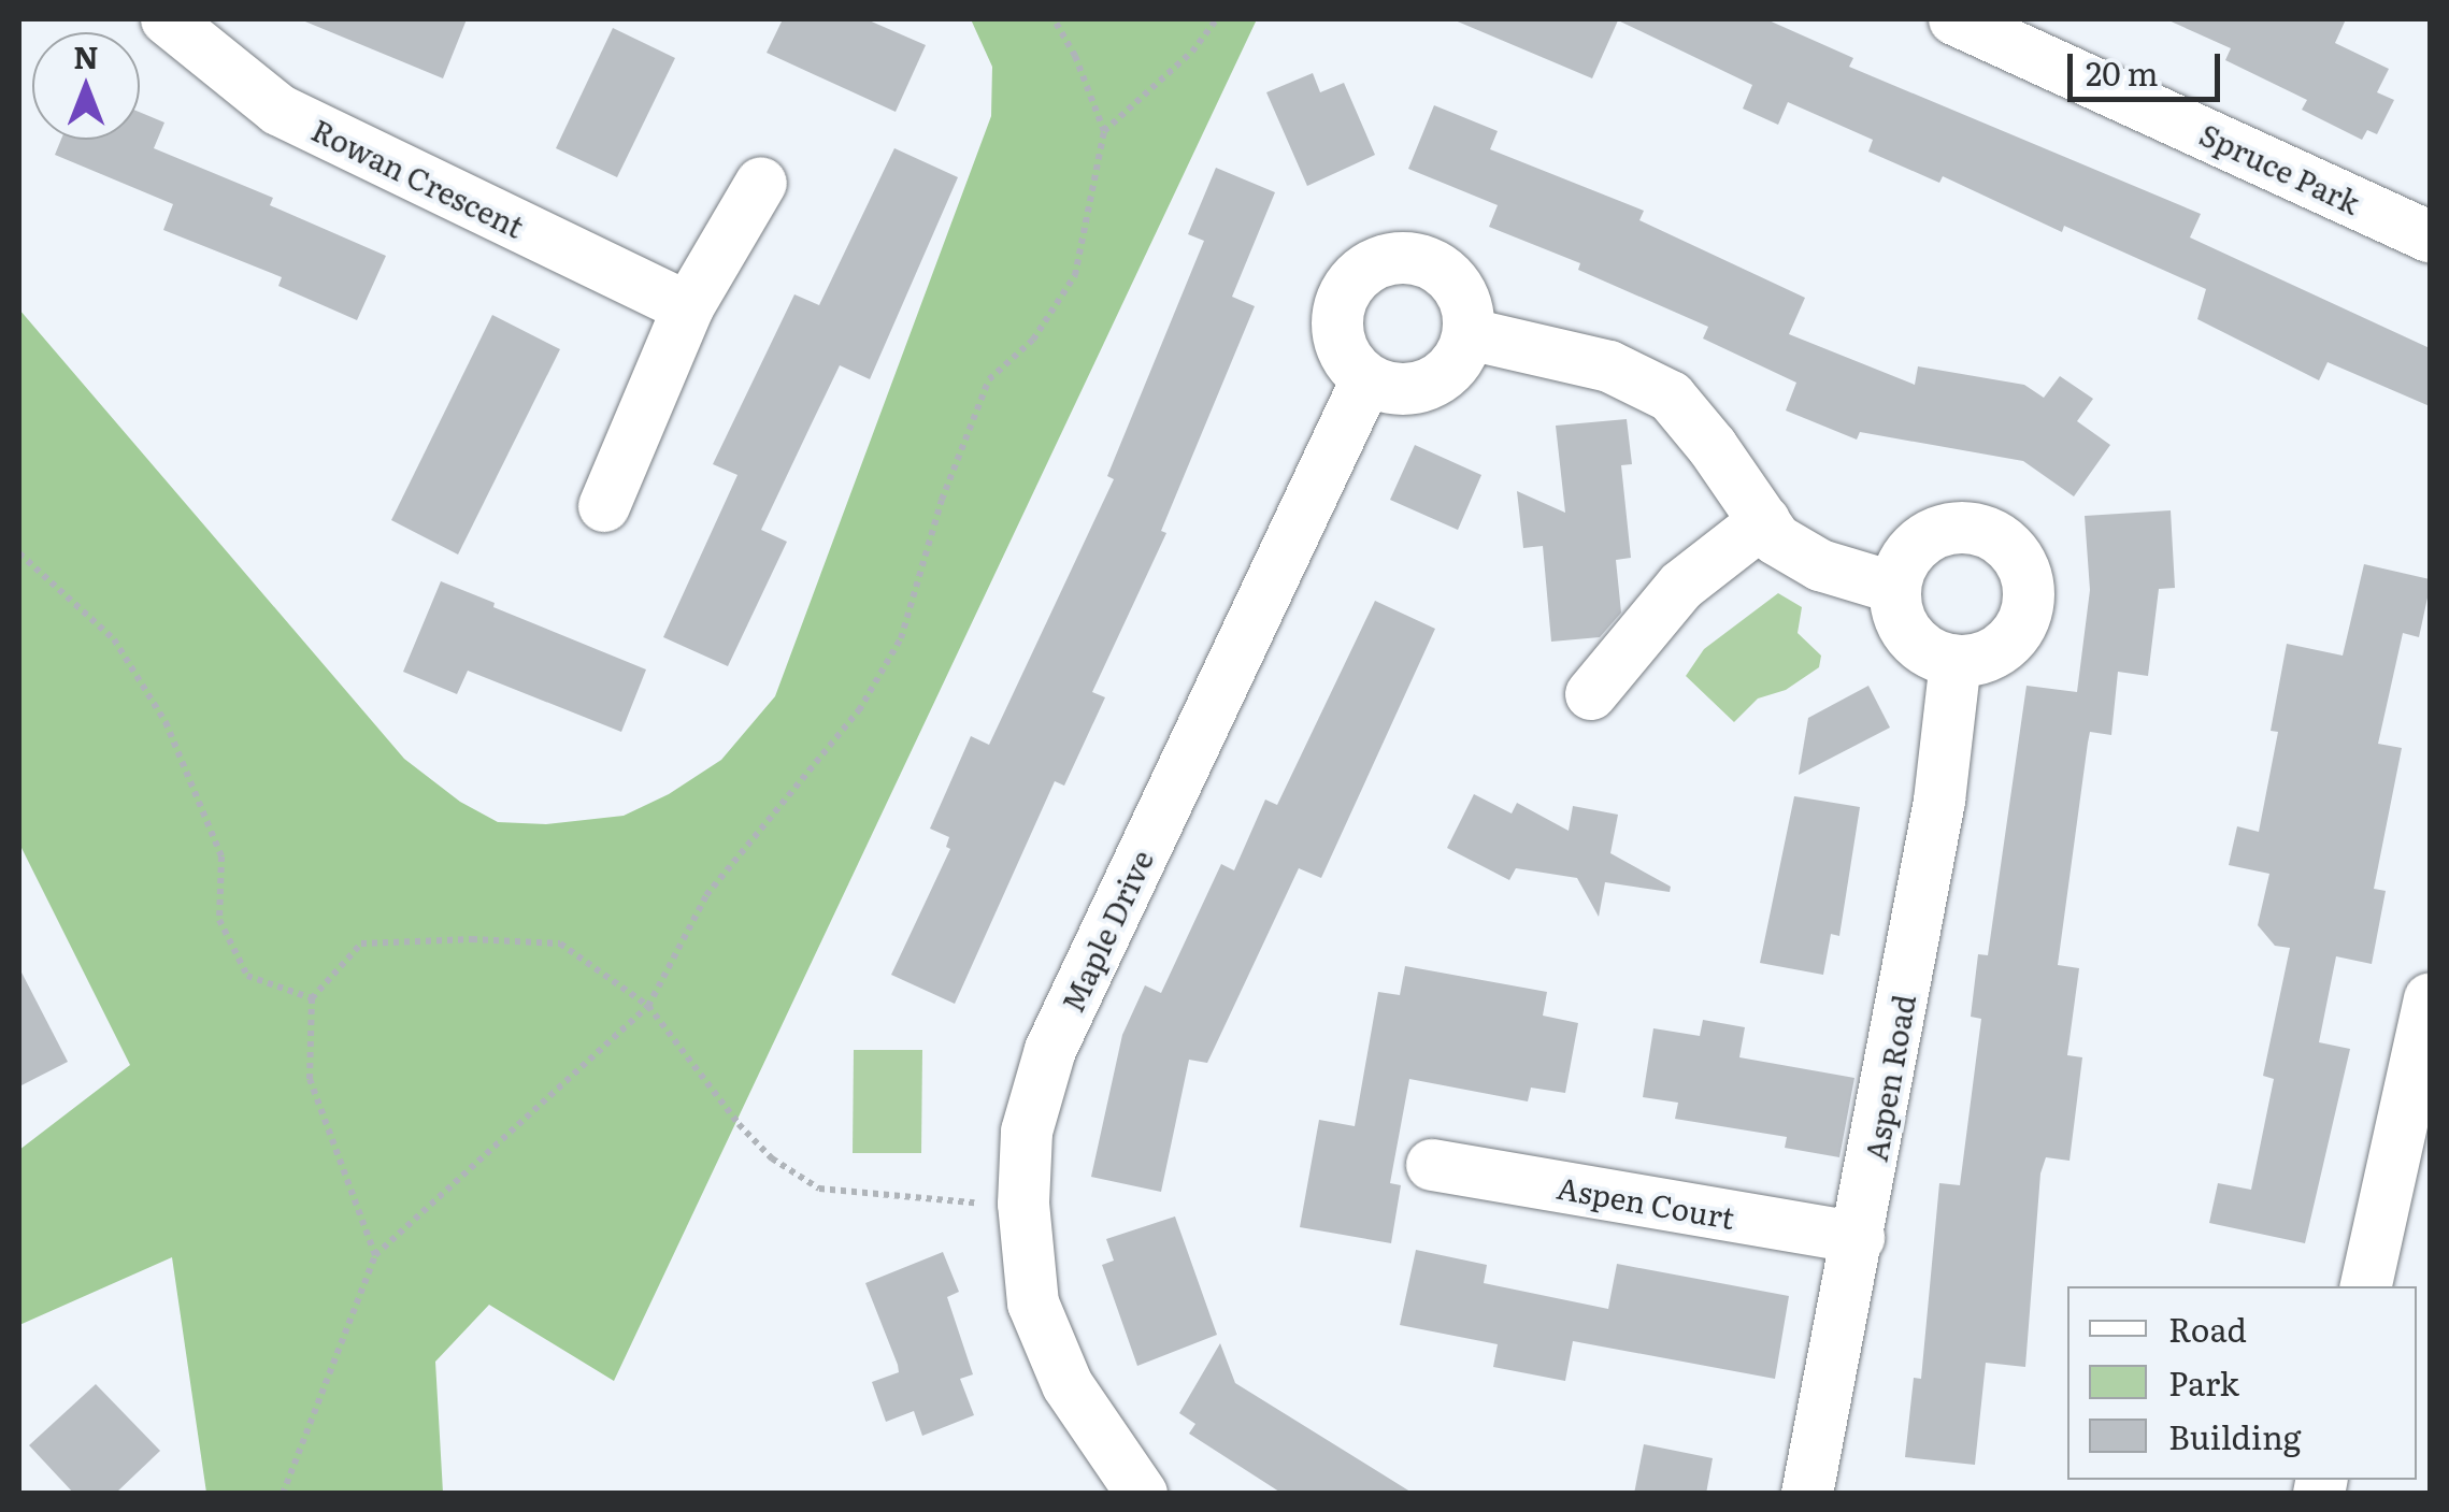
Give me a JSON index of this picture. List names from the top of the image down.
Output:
{
  "streets": {
    "street": [
      "Spruce Park",
      "Rowan Crescent",
      "Maple Drive",
      "Aspen Road",
      "Aspen Court"
    ]
  },
  "crossings": [
    ["Aspen Road", "Aspen Court"]
  ],
  "legend": ["Road", "Park", "Building"],
  "scale_bar": "20 m",
  "north": "top"
}
